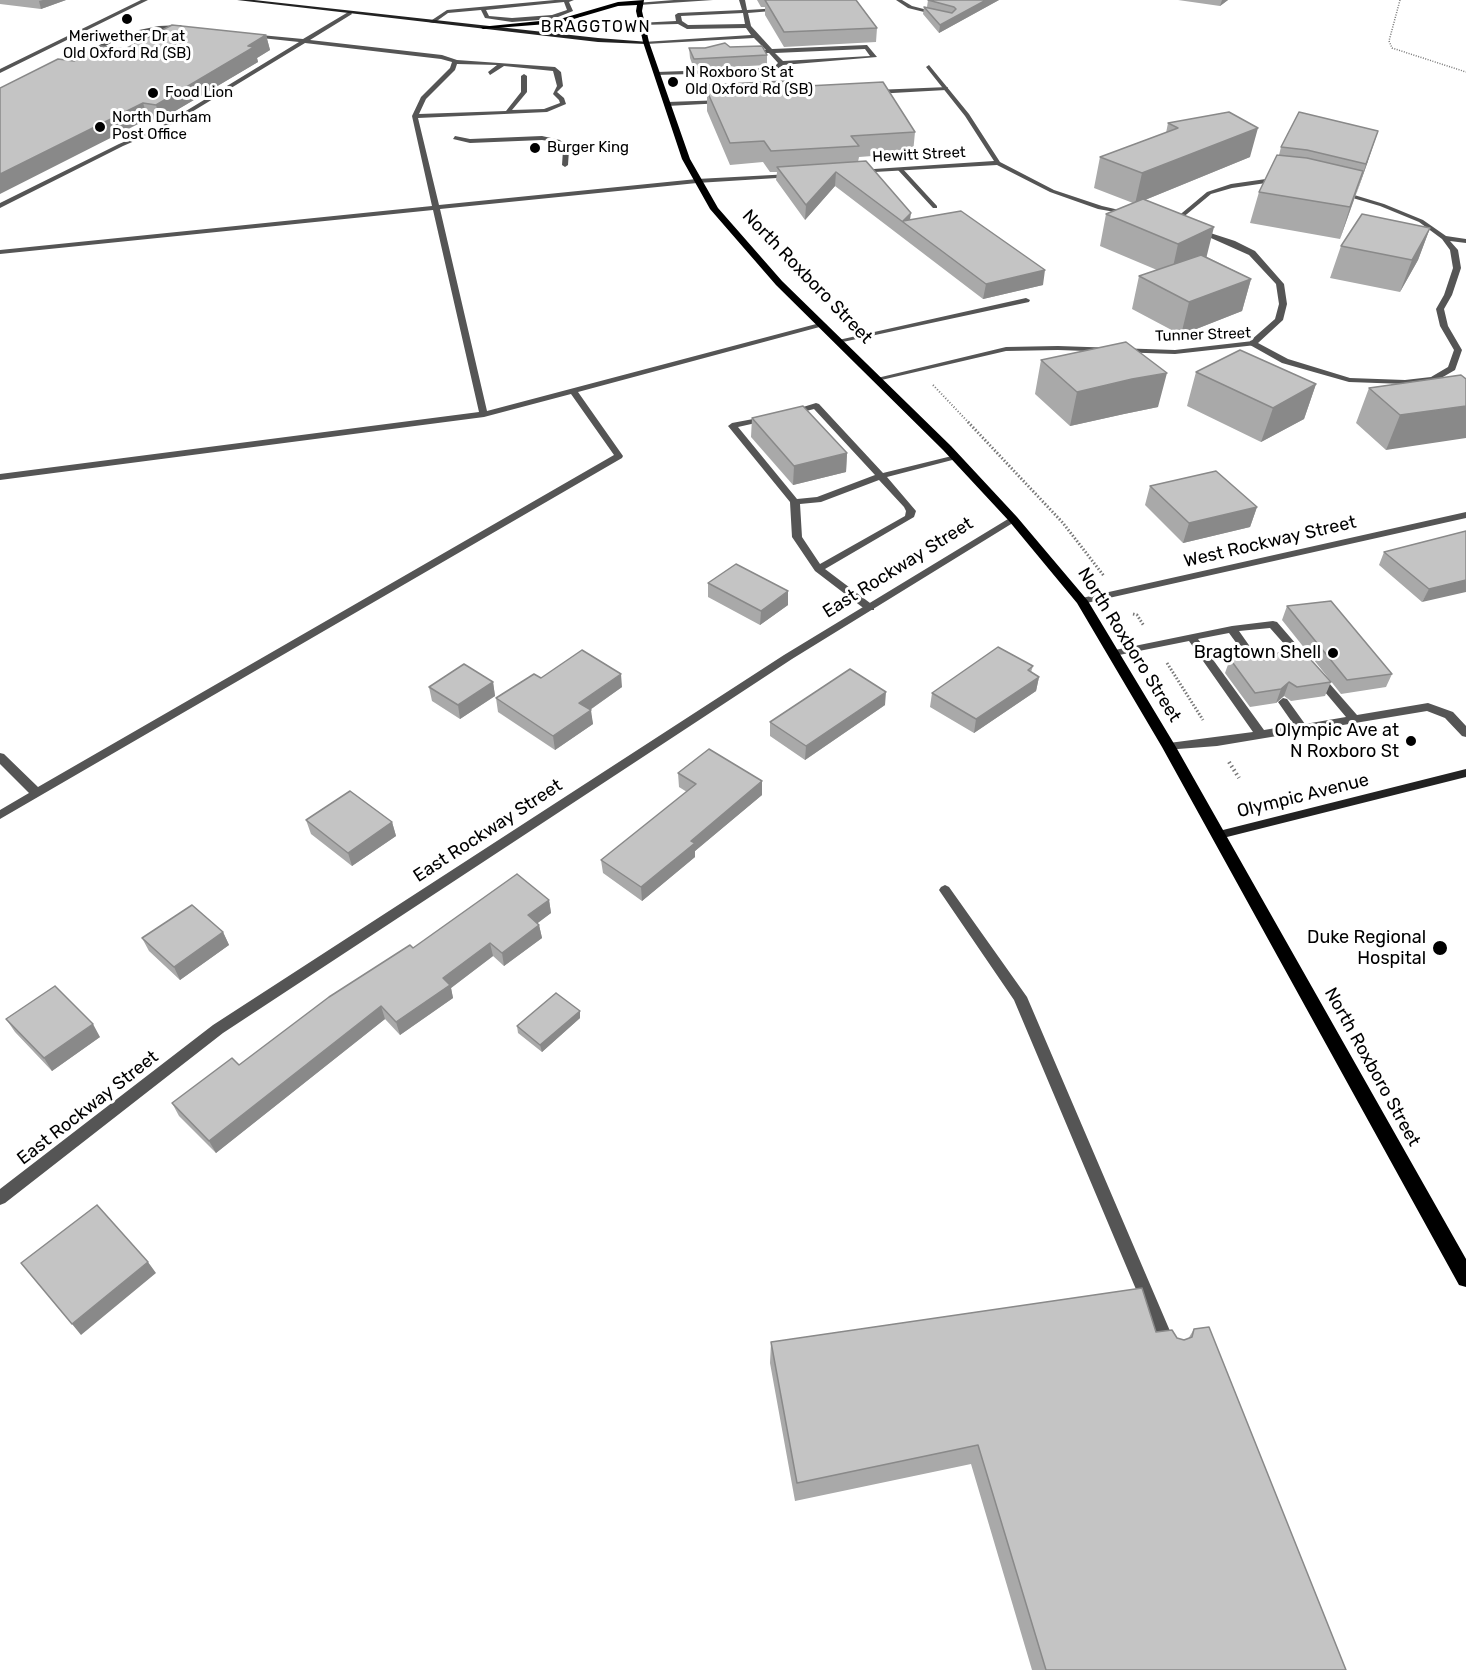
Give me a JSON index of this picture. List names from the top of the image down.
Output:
{
  "streets": {
    "main road": ["North Roxboro Street"],
    "street": [
      "Hewitt Street",
      "Tunner Street",
      "West Rockway Street",
      "East Rockway Street",
      "Olympic Avenue"
    ]
  },
  "crossings": [
    ["North Roxboro Street", "Tunner Street"],
    ["North Roxboro Street", "West Rockway Street"],
    ["North Roxboro Street", "East Rockway Street"],
    ["North Roxboro Street", "Olympic Avenue"]
  ],
  "districts": ["BRAGGTOWN"],
  "places": [
    "Meriwether Dr at Old Oxford Rd (SB)",
    "N Roxboro St at Old Oxford Rd (SB)",
    "Food Lion",
    "North Durham Post Office",
    "Burger King",
    "Bragtown Shell",
    "Olympic Ave at N Roxboro St",
    "Duke Regional Hospital"
  ]
}
